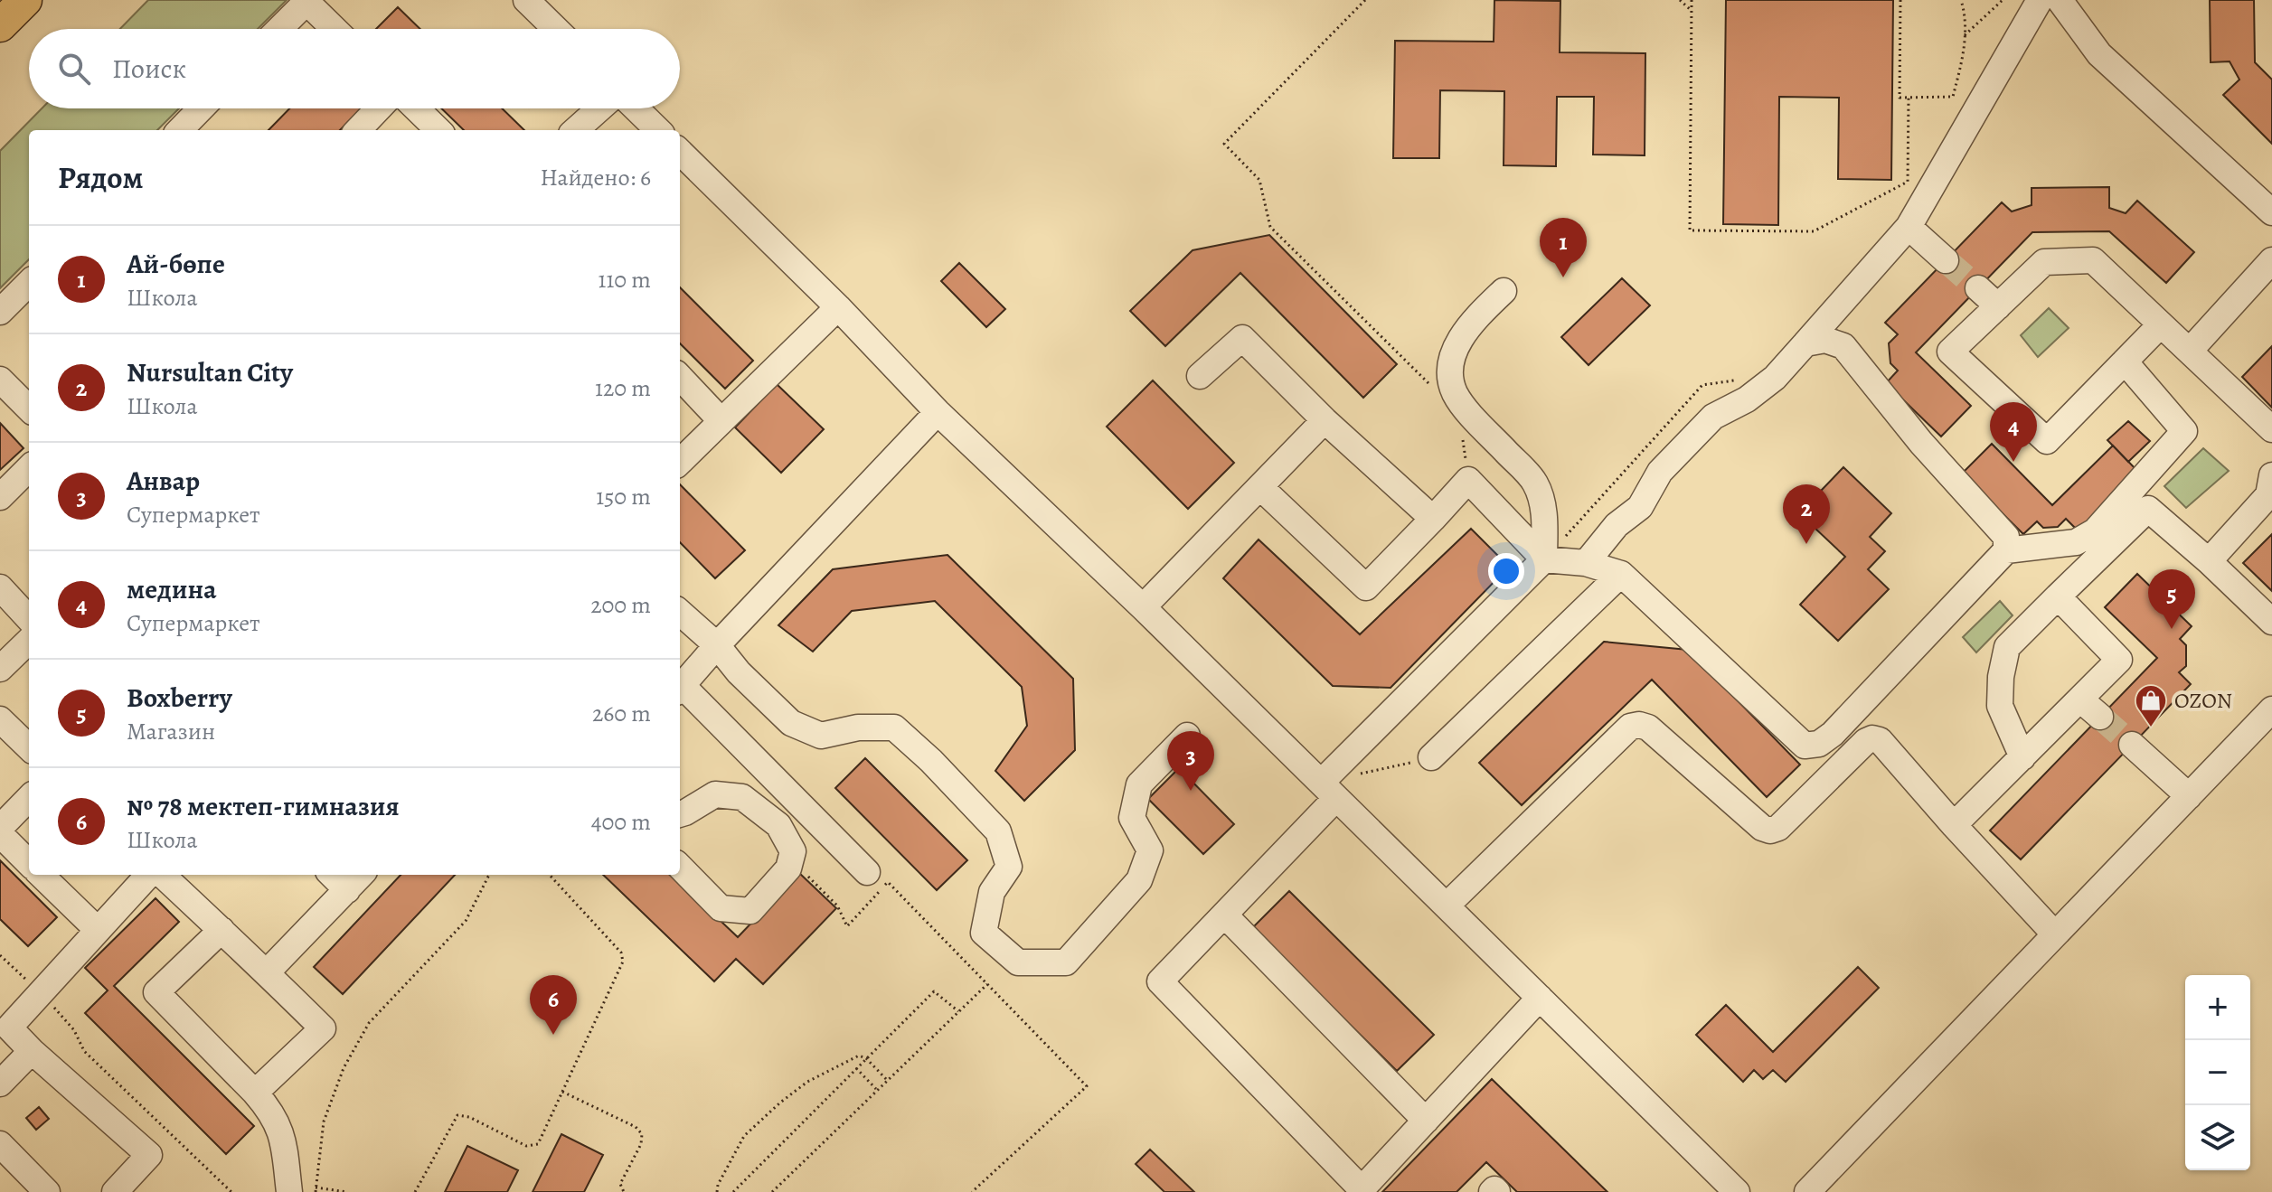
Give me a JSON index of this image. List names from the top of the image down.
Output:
{
  "places": {
    "shop": ["OZON"]
  },
  "page": {
    "search": "Поиск",
    "heading": ["Рядом", "Найдено: 6"],
    "pins": [
      "1",
      "4",
      "2",
      "5",
      "3",
      "6"
    ],
    "list": [
      {
        "mark": "1",
        "name": "Ай-бөпе",
        "note": "Школа",
        "value": "110 m"
      },
      {
        "mark": "2",
        "name": "Nursultan City",
        "note": "Школа",
        "value": "120 m"
      },
      {
        "mark": "3",
        "name": "Анвар",
        "note": "Супермаркет",
        "value": "150 m"
      },
      {
        "mark": "4",
        "name": "медина",
        "note": "Супермаркет",
        "value": "200 m"
      },
      {
        "mark": "5",
        "name": "Boxberry",
        "note": "Магазин",
        "value": "260 m"
      },
      {
        "mark": "6",
        "name": "№ 78 мектеп-гимназия",
        "note": "Школа",
        "value": "400 m"
      }
    ],
    "map_buttons": ["+", "−"]
  }
}
